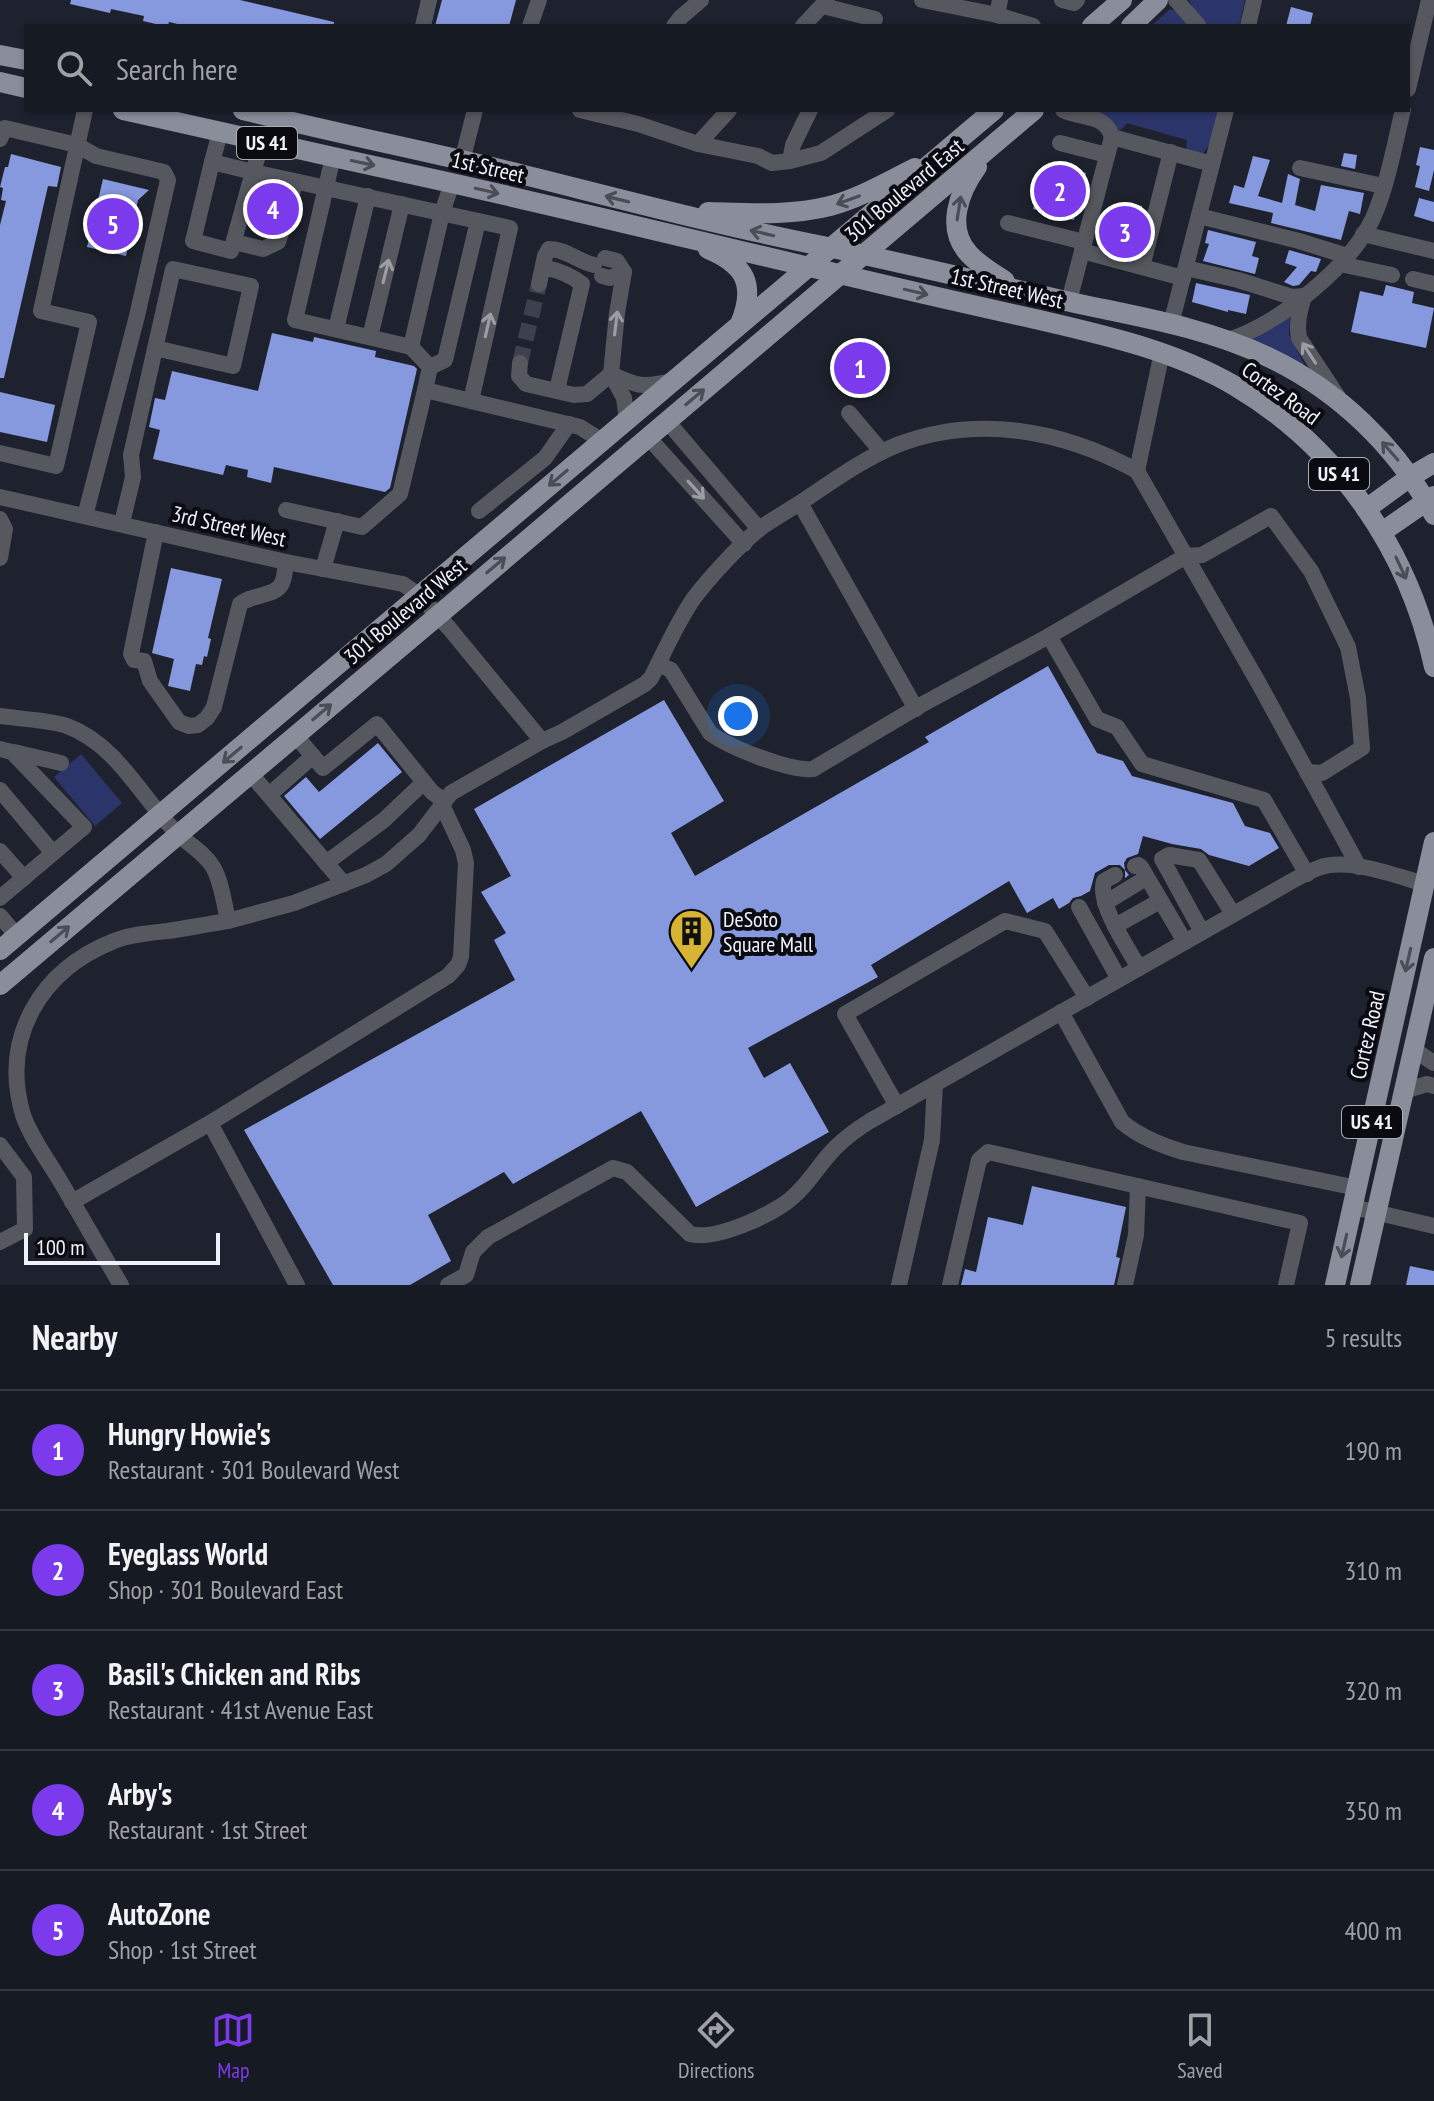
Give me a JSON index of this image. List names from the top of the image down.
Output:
{
  "streets": {
    "main road": [
      "US 41",
      "1st Street",
      "301 Boulevard East",
      "1st Street West",
      "Cortez Road",
      "301 Boulevard West"
    ],
    "street": ["3rd Street West"]
  },
  "crossings": [
    ["US 41", "1st Street"],
    ["US 41", "301 Boulevard East"],
    ["US 41", "Cortez Road"],
    ["1st Street", "301 Boulevard East"],
    ["1st Street", "1st Street West"],
    ["1st Street", "301 Boulevard West"],
    ["301 Boulevard East", "1st Street West"],
    ["301 Boulevard East", "301 Boulevard West"],
    ["1st Street West", "Cortez Road"],
    ["1st Street West", "301 Boulevard West"],
    ["3rd Street West", "301 Boulevard West"]
  ],
  "places": {
    "building": ["DeSoto Square Mall"]
  },
  "scale_bar": "100 m",
  "page": {
    "search": "Search here",
    "pins": [
      "2",
      "4",
      "5",
      "3",
      "1"
    ],
    "scale": "100 m",
    "heading": ["Nearby", "5 results"],
    "list": [
      {
        "mark": "1",
        "name": "Hungry Howie's",
        "note": "Restaurant · 301 Boulevard West",
        "value": "190 m"
      },
      {
        "mark": "2",
        "name": "Eyeglass World",
        "note": "Shop · 301 Boulevard East",
        "value": "310 m"
      },
      {
        "mark": "3",
        "name": "Basil's Chicken and Ribs",
        "note": "Restaurant · 41st Avenue East",
        "value": "320 m"
      },
      {
        "mark": "4",
        "name": "Arby's",
        "note": "Restaurant · 1st Street",
        "value": "350 m"
      },
      {
        "mark": "5",
        "name": "AutoZone",
        "note": "Shop · 1st Street",
        "value": "400 m"
      }
    ],
    "nav": ["Map", "Directions", "Saved"]
  }
}
